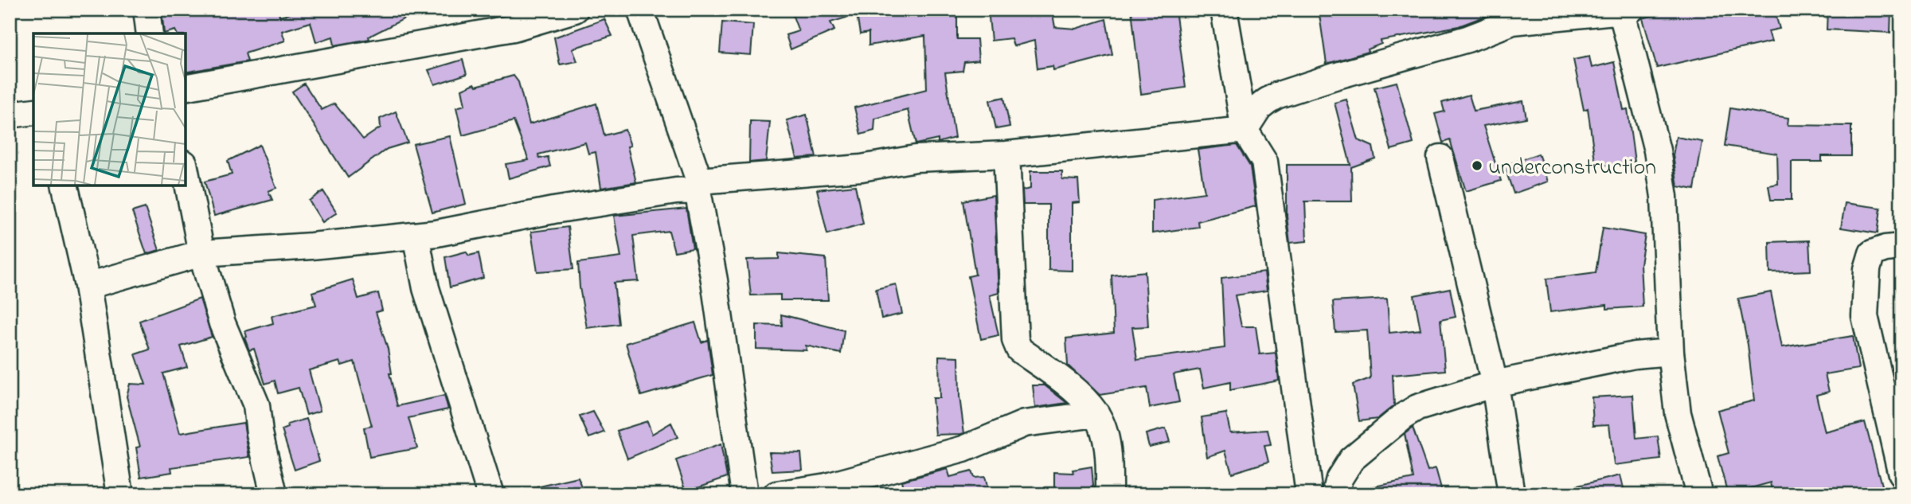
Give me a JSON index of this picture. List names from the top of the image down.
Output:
{
  "places": ["underconstruction"]
}
